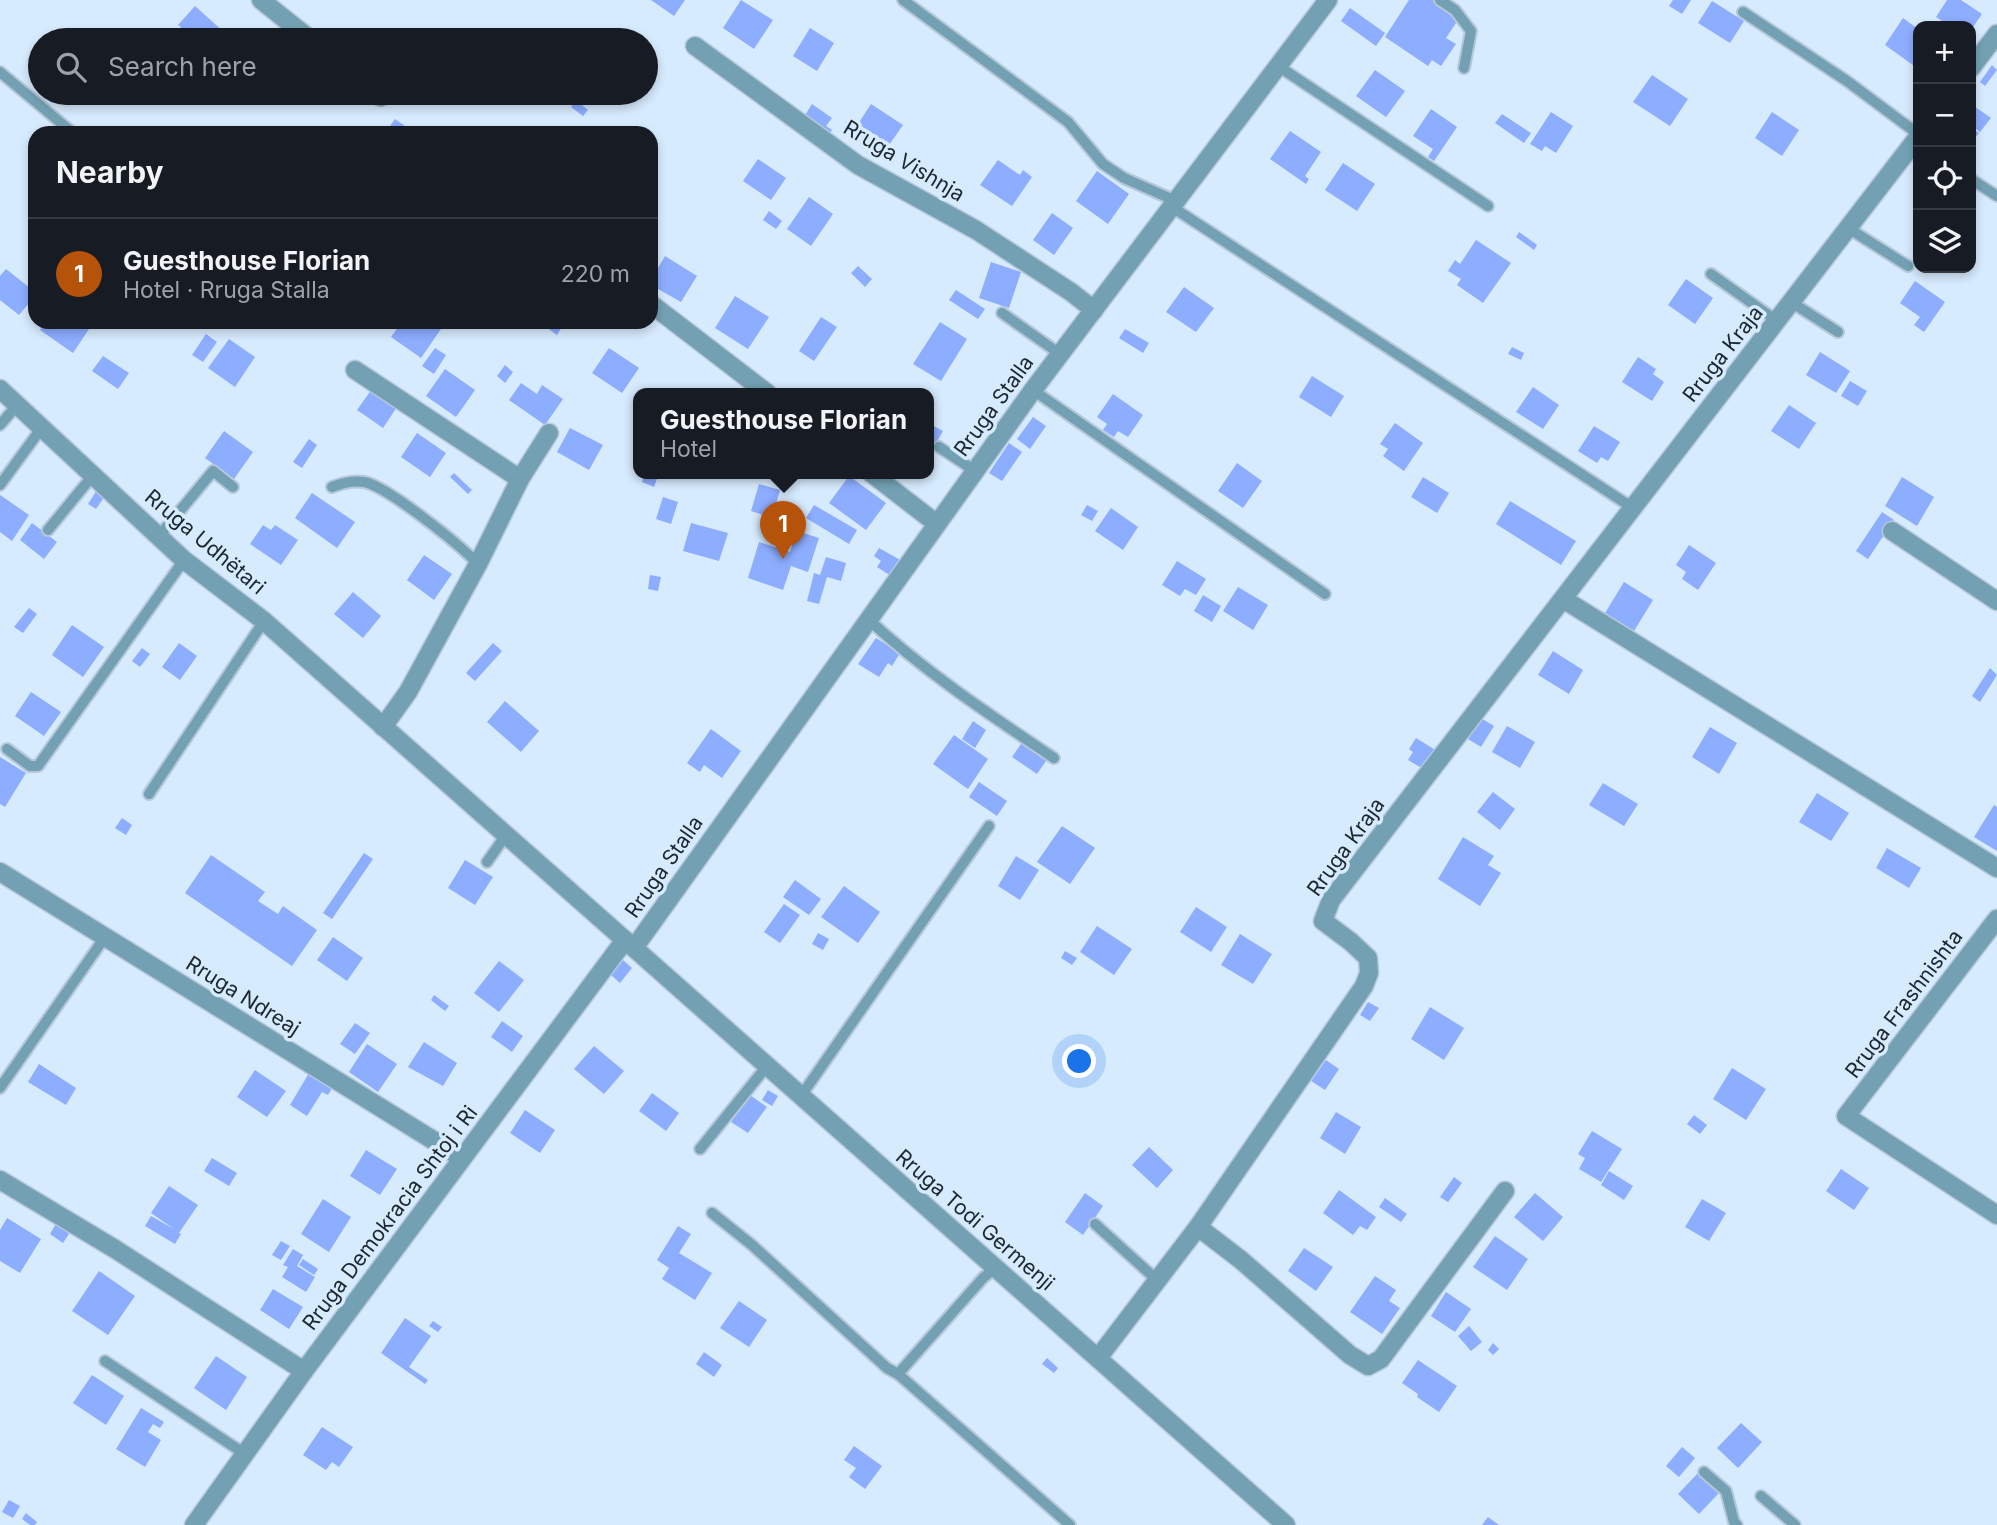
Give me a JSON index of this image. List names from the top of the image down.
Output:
{
  "streets": {
    "street": [
      "Rruga Vishnja",
      "Rruga Kraja",
      "Rruga Stalla",
      "Rruga Udhëtari",
      "Rruga Ndreaj",
      "Rruga Frashnishta",
      "Rruga Demokracia Shtoj i Ri",
      "Rruga Todi Germenji"
    ]
  },
  "crossings": [
    ["Rruga Vishnja", "Rruga Stalla"],
    ["Rruga Kraja", "Rruga Todi Germenji"],
    ["Rruga Stalla", "Rruga Udhëtari"],
    ["Rruga Stalla", "Rruga Demokracia Shtoj i Ri"],
    ["Rruga Stalla", "Rruga Todi Germenji"],
    ["Rruga Udhëtari", "Rruga Demokracia Shtoj i Ri"],
    ["Rruga Udhëtari", "Rruga Todi Germenji"],
    ["Rruga Ndreaj", "Rruga Demokracia Shtoj i Ri"],
    ["Rruga Demokracia Shtoj i Ri", "Rruga Todi Germenji"]
  ],
  "page": {
    "map_buttons": ["+", "−"],
    "search": "Search here",
    "heading": "Nearby",
    "list": [
      {
        "mark": "1",
        "name": "Guesthouse Florian",
        "note": "Hotel · Rruga Stalla",
        "value": "220 m"
      }
    ],
    "popup": ["Guesthouse Florian", "Hotel"],
    "pins": "1"
  }
}
